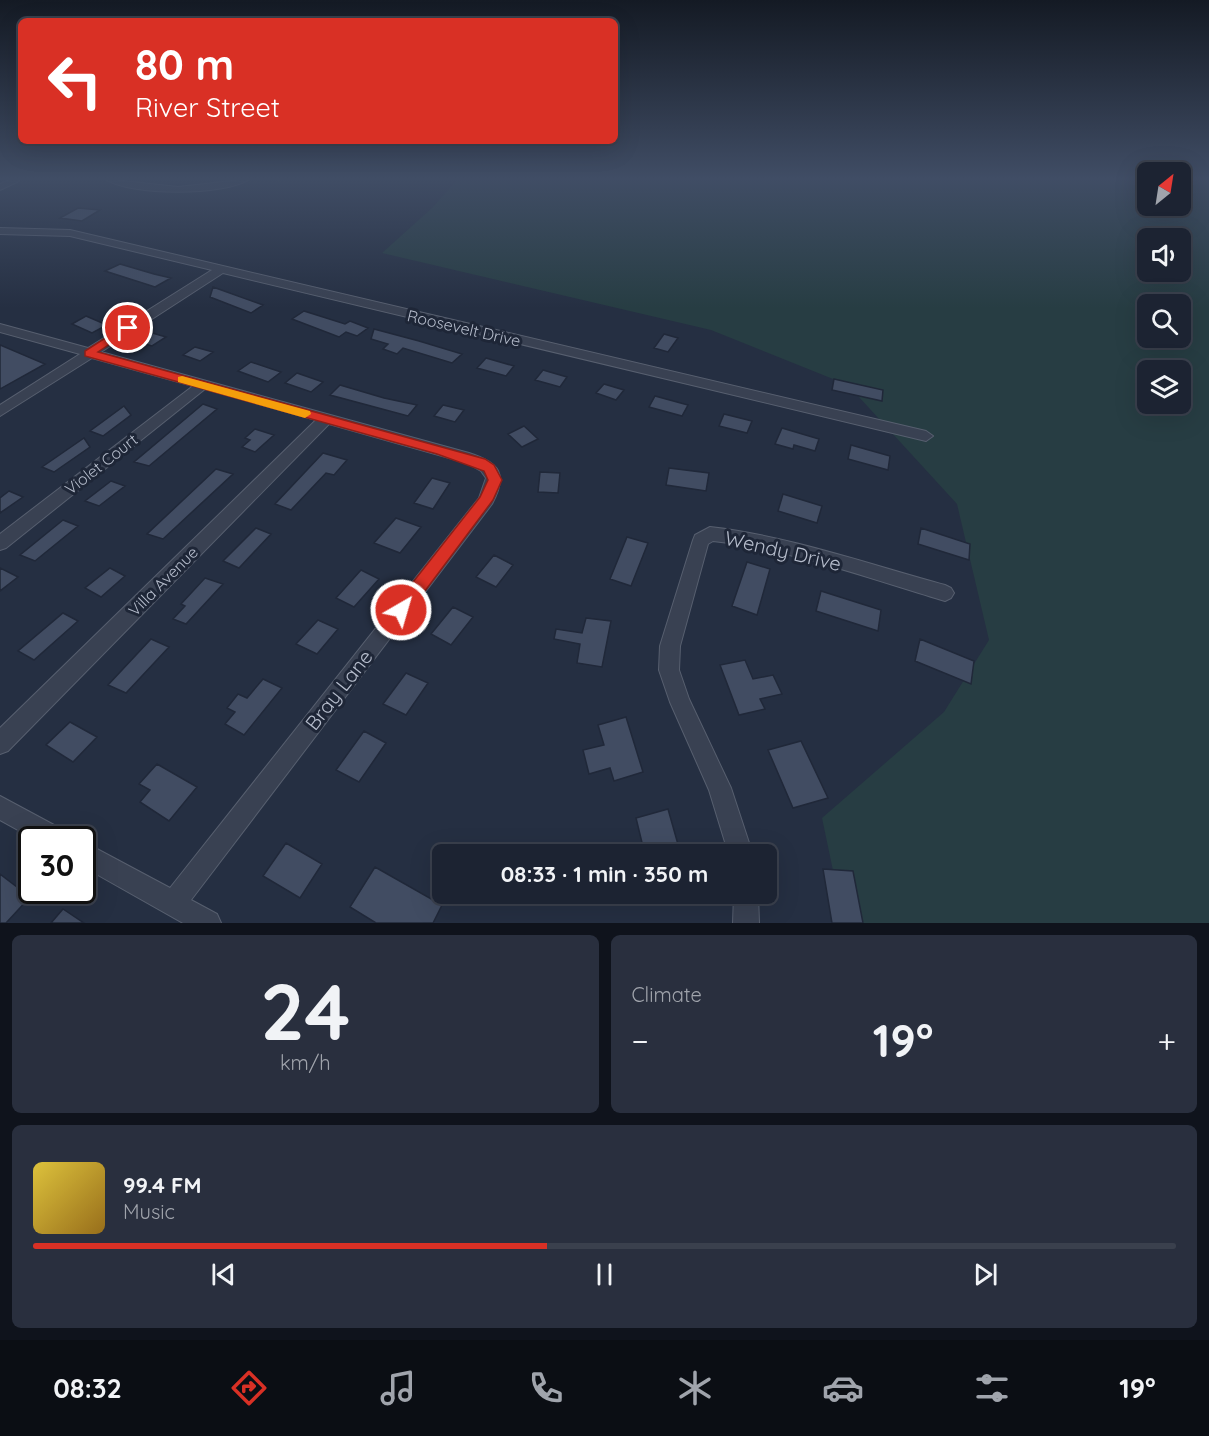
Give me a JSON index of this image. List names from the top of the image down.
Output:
{
  "streets": {
    "street": [
      "Roosevelt Drive",
      "Violet Court",
      "Wendy Drive",
      "Villa Avenue",
      "Bray Lane"
    ]
  },
  "crossings": [
    ["Villa Avenue", "Bray Lane"]
  ],
  "north": "top right",
  "page": {
    "turn": ["80 m", "River Street"],
    "limit": "30",
    "trip": "08:33 · 1 min · 350 m",
    "tile": [
      ["24", "km/h"],
      "Climate"
    ],
    "heat": ["−", "19°", "+"],
    "song": ["99.4 FM", "Music"],
    "tabs": ["08:32", "19°"]
  }
}
